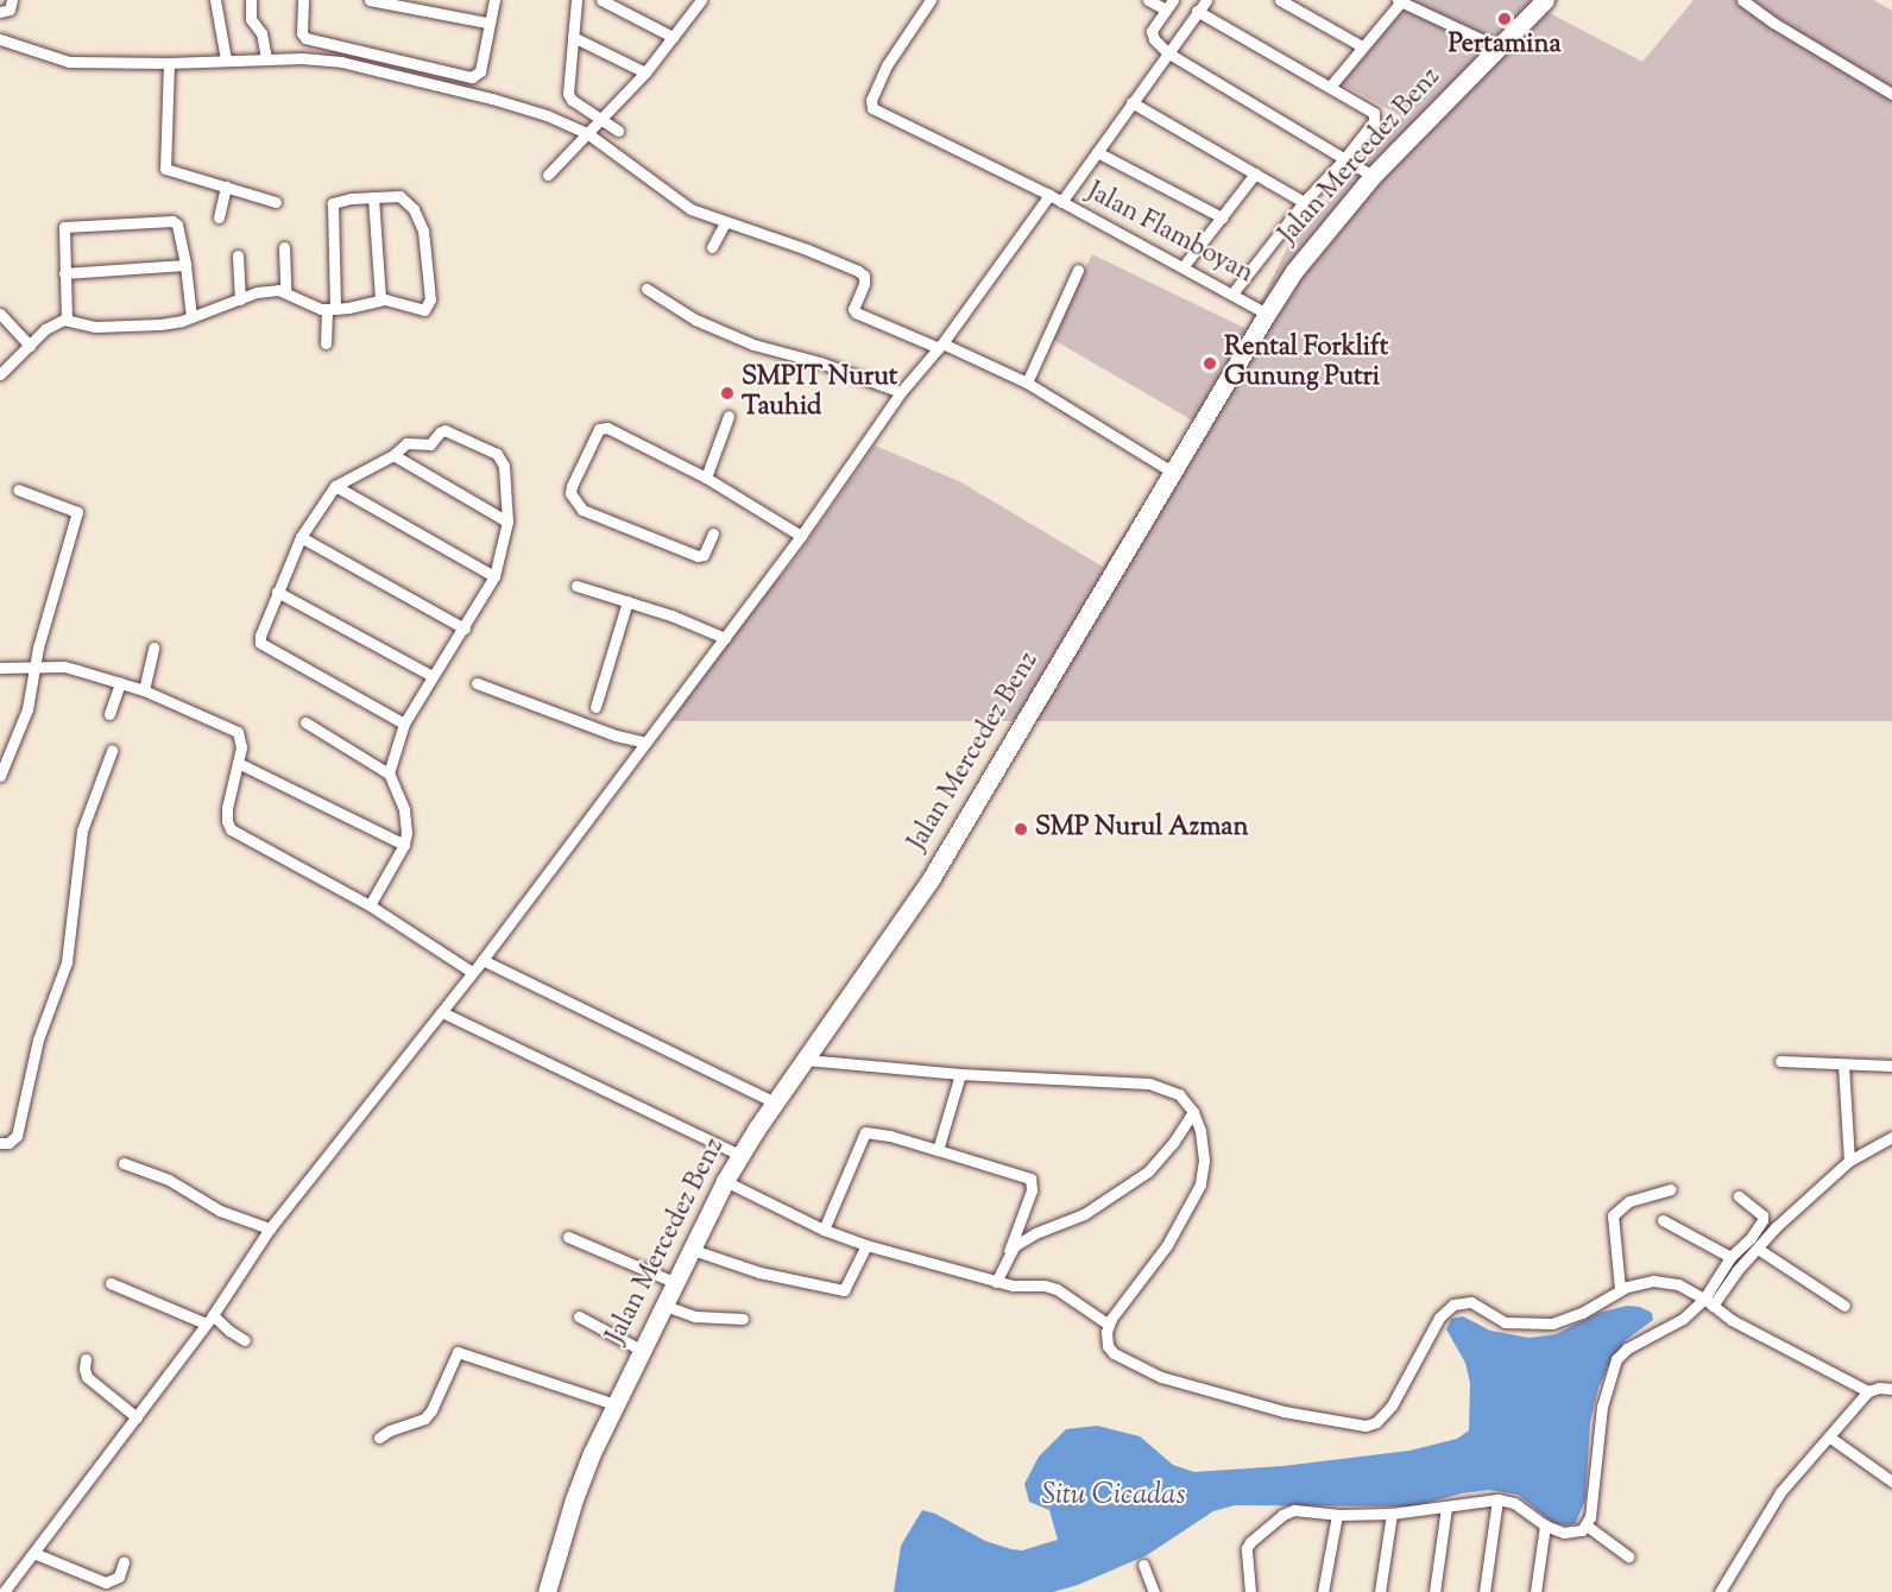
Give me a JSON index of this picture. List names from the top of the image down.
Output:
{
  "streets": {
    "main road": ["Jalan Mercedez Benz"],
    "street": ["Jalan Flamboyan"]
  },
  "crossings": [
    ["Jalan Mercedez Benz", "Jalan Flamboyan"]
  ],
  "water": ["Situ Cicadas"],
  "places": [
    "Pertamina",
    "Rental Forklift Gunung Putri",
    "SMPIT Nurut Tauhid",
    "SMP Nurul Azman"
  ]
}
